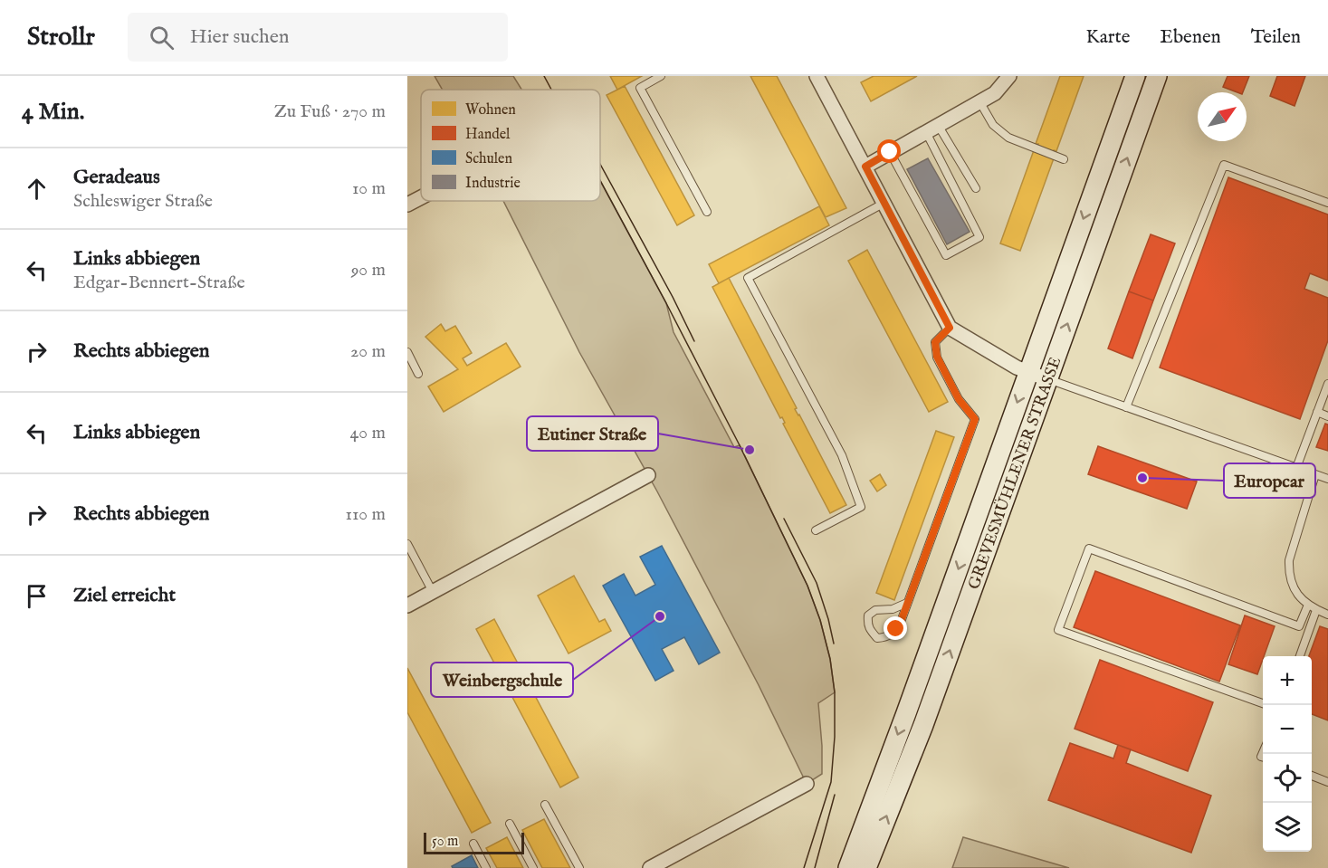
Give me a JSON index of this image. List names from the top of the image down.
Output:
{
  "streets": {
    "street": ["GREVESMÜHLENER STRASSE"]
  },
  "places": ["Eutiner Straße", "Europcar", "Weinbergschule"],
  "legend": [
    "Wohnen",
    "Handel",
    "Schulen",
    "Industrie"
  ],
  "scale_bar": "50 m",
  "north": "top right",
  "page": {
    "header": "Strollr",
    "search": "Hier suchen",
    "nav": ["Karte", "Ebenen", "Teilen"],
    "heading": ["4 Min.", "Zu Fuß · 270 m"],
    "list": [
      ["Geradeaus", "Schleswiger Straße", "10 m"],
      ["Links abbiegen", "Edgar-Bennert-Straße", "90 m"],
      ["Rechts abbiegen", "20 m"],
      ["Links abbiegen", "40 m"],
      ["Rechts abbiegen", "110 m"],
      "Ziel erreicht"
    ],
    "map_buttons": ["+", "−"],
    "scale": "50 m"
  }
}
